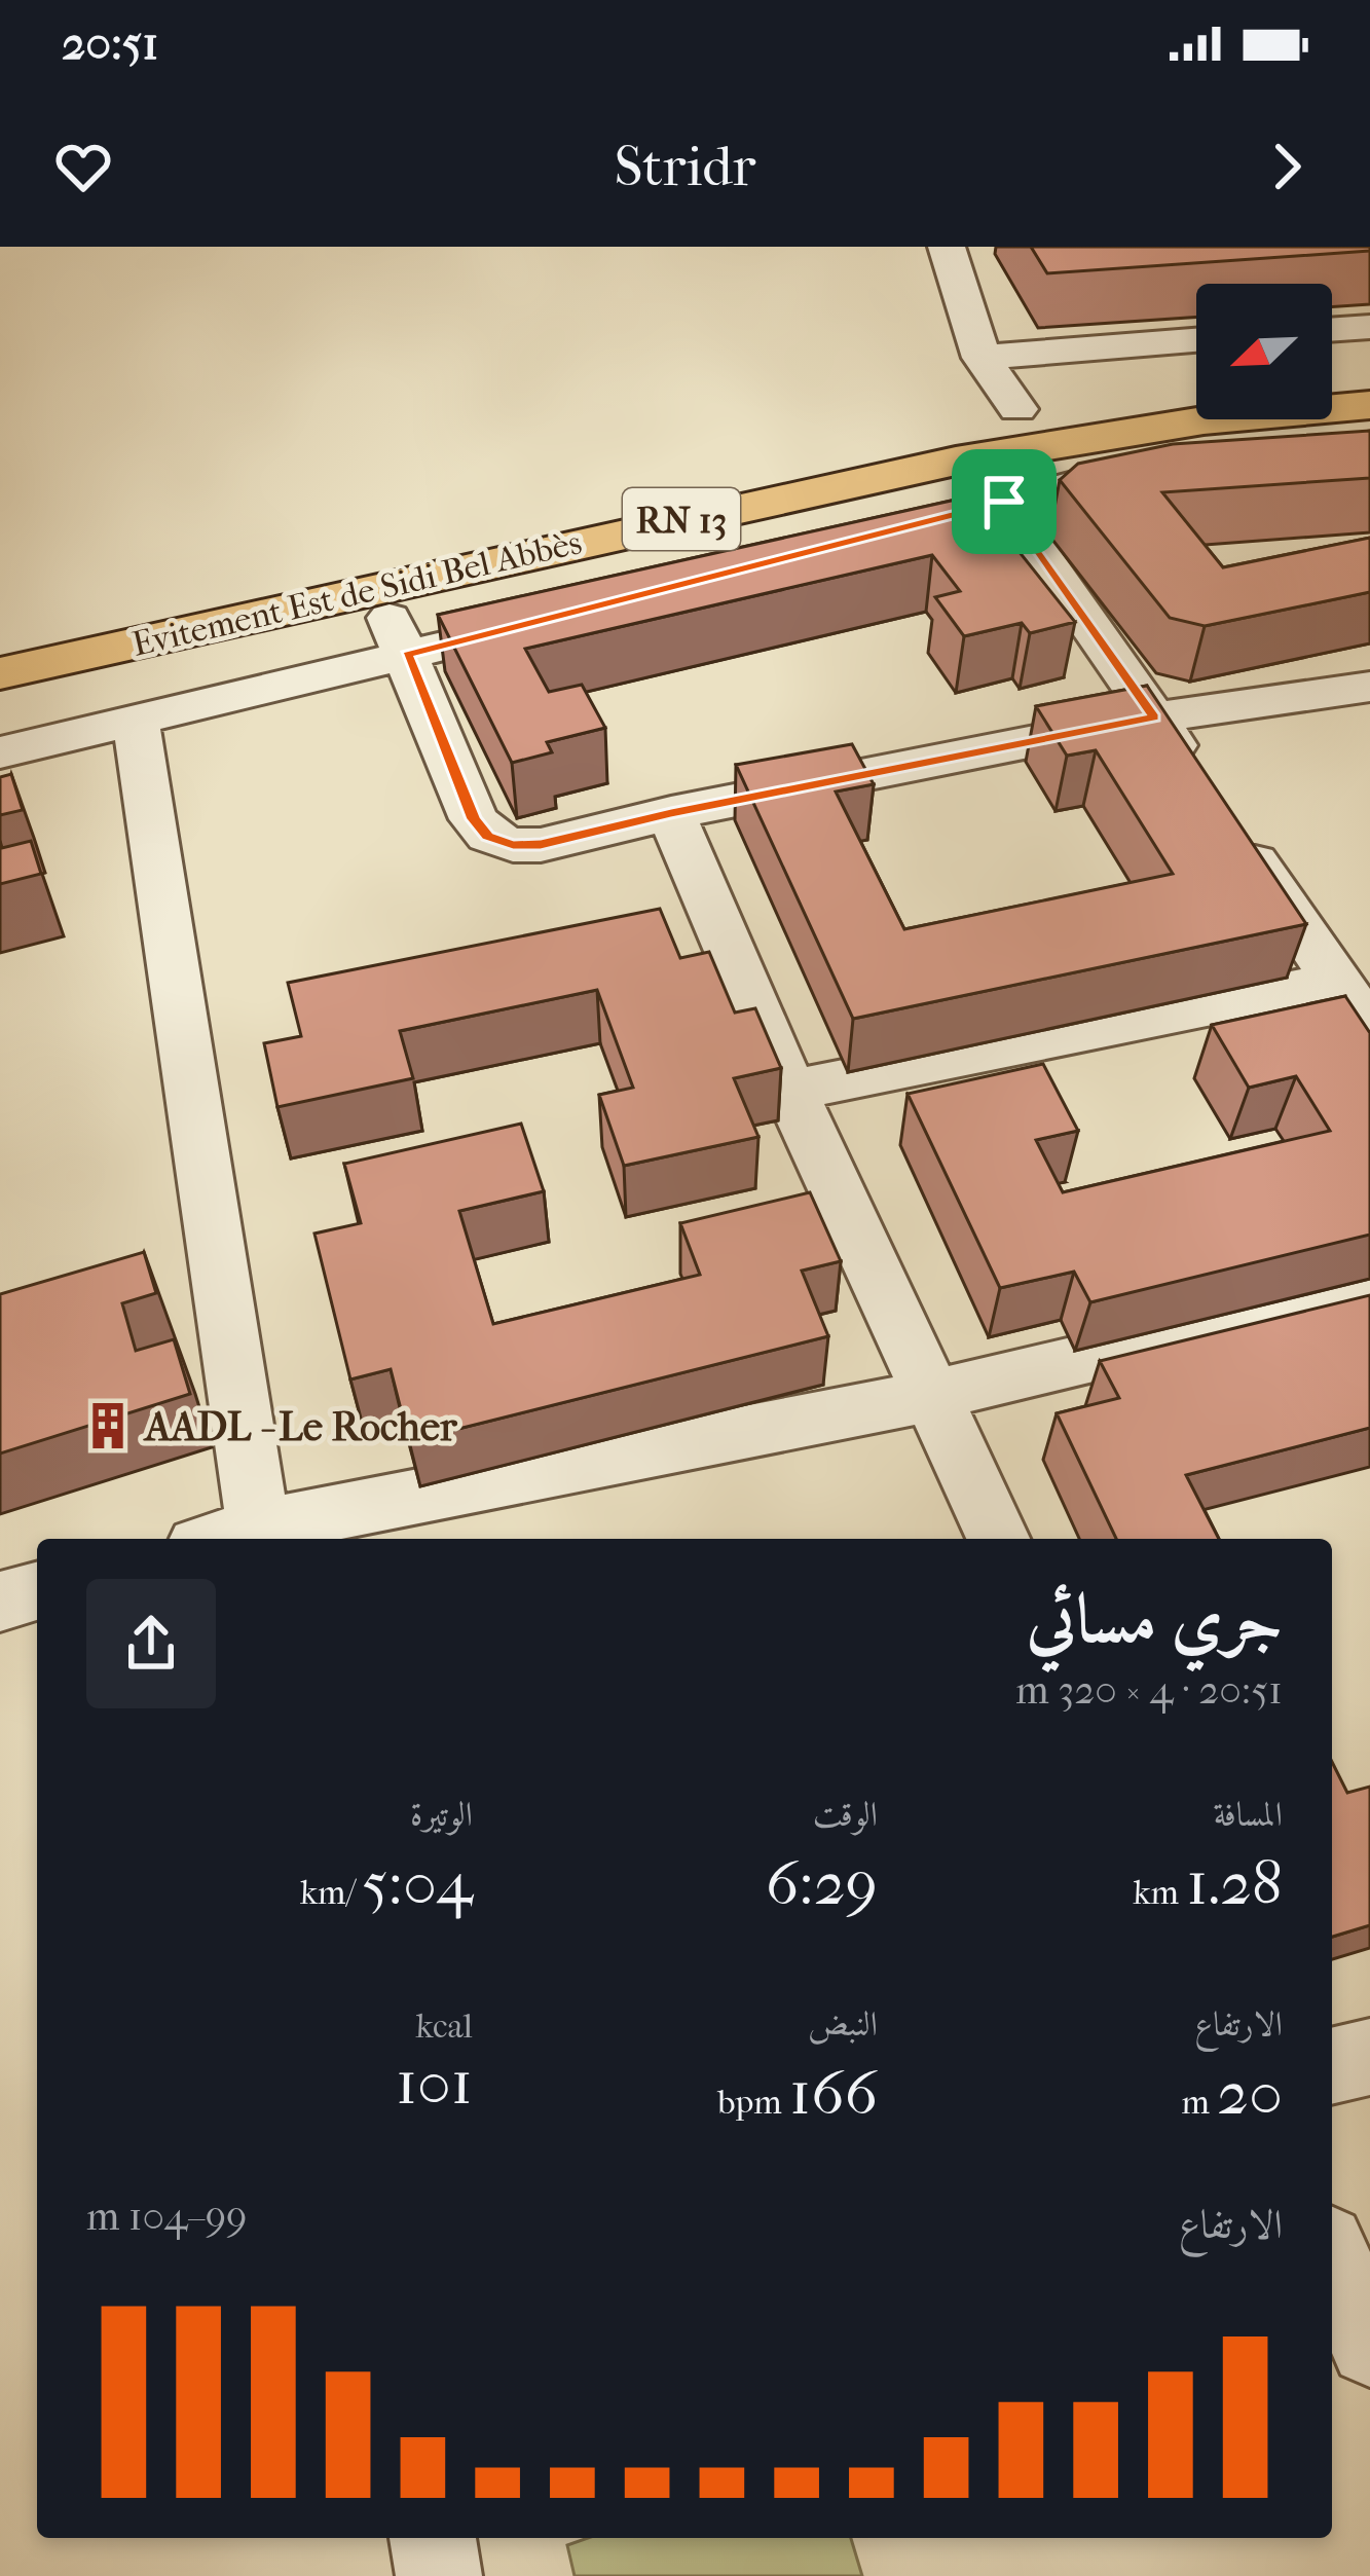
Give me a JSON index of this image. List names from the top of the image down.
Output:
{
  "streets": {
    "highway": ["RN 13", "Evitement Est de Sidi Bel Abbès"]
  },
  "places": {
    "building": ["AADL - Le Rocher"]
  },
  "north": "bottom left",
  "page": {
    "status": "20:51",
    "header": "Stridr",
    "heading": ["جري مسائي", "20:51 · 4 × 320 m"],
    "stats": [
      ["المسافة", "1.28 km"],
      ["الوقت", "6:29"],
      ["الوتيرة", "5:04 /km"],
      ["الارتفاع", "20 m"],
      ["النبض", "166 bpm"],
      ["kcal", "101"]
    ],
    "chart": ["الارتفاع", "99–104 m"]
  }
}
